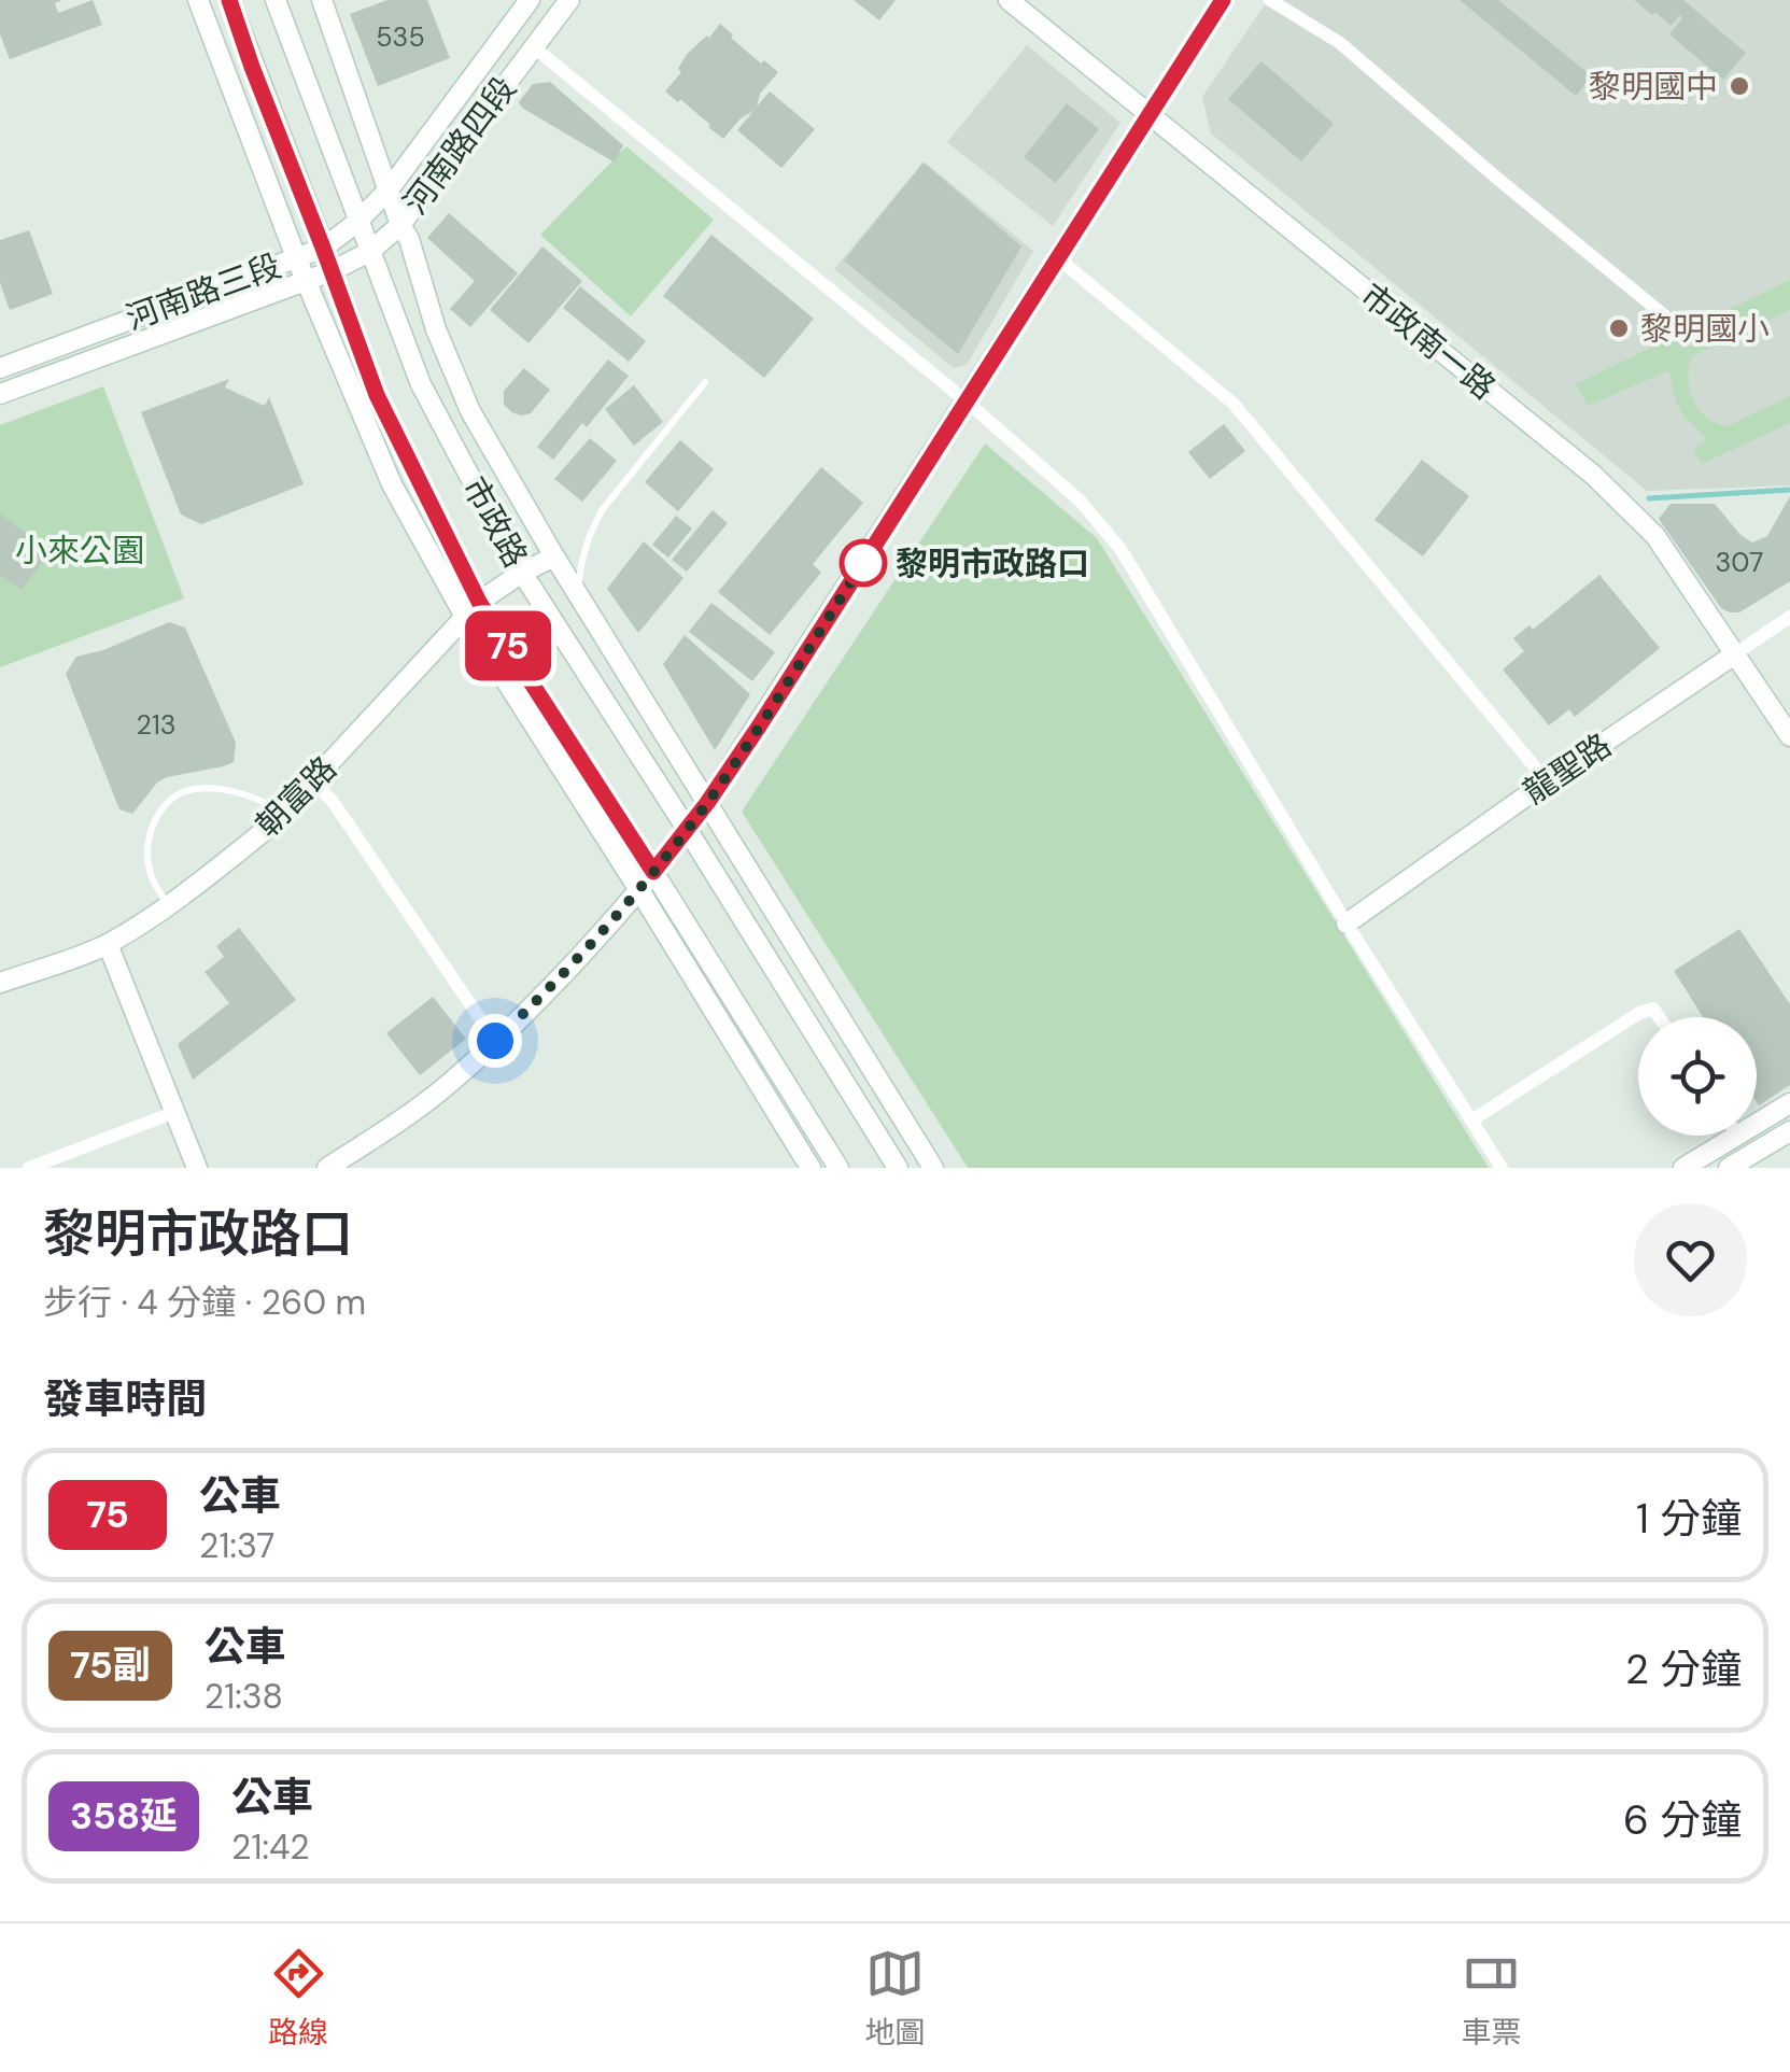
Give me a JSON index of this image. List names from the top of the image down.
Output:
{
  "streets": {
    "street": [
      "河南路四段",
      "河南路三段",
      "市政南一路",
      "市政路",
      "龍聖路",
      "朝富路"
    ]
  },
  "crossings": [
    ["河南路四段", "河南路三段"],
    ["河南路四段", "市政路"],
    ["河南路三段", "市政路"],
    ["市政南一路", "龍聖路"],
    ["市政路", "朝富路"]
  ],
  "parks": ["小來公園"],
  "places": ["黎明國中", "黎明國小", "黎明市政路口"],
  "lines": ["bus line 75"],
  "house_numbers": ["535", "307", "213"],
  "page": {
    "on_map": "75",
    "heading": [
      ["黎明市政路口", "步行 · 4 分鐘 · 260 m"],
      "發車時間"
    ],
    "list": [
      {
        "mark": "75",
        "name": "公車",
        "note": "21:37",
        "value": "1 分鐘"
      },
      {
        "mark": "75副",
        "name": "公車",
        "note": "21:38",
        "value": "2 分鐘"
      },
      {
        "mark": "358延",
        "name": "公車",
        "note": "21:42",
        "value": "6 分鐘"
      }
    ],
    "tabs": ["路線", "地圖", "車票"]
  }
}
